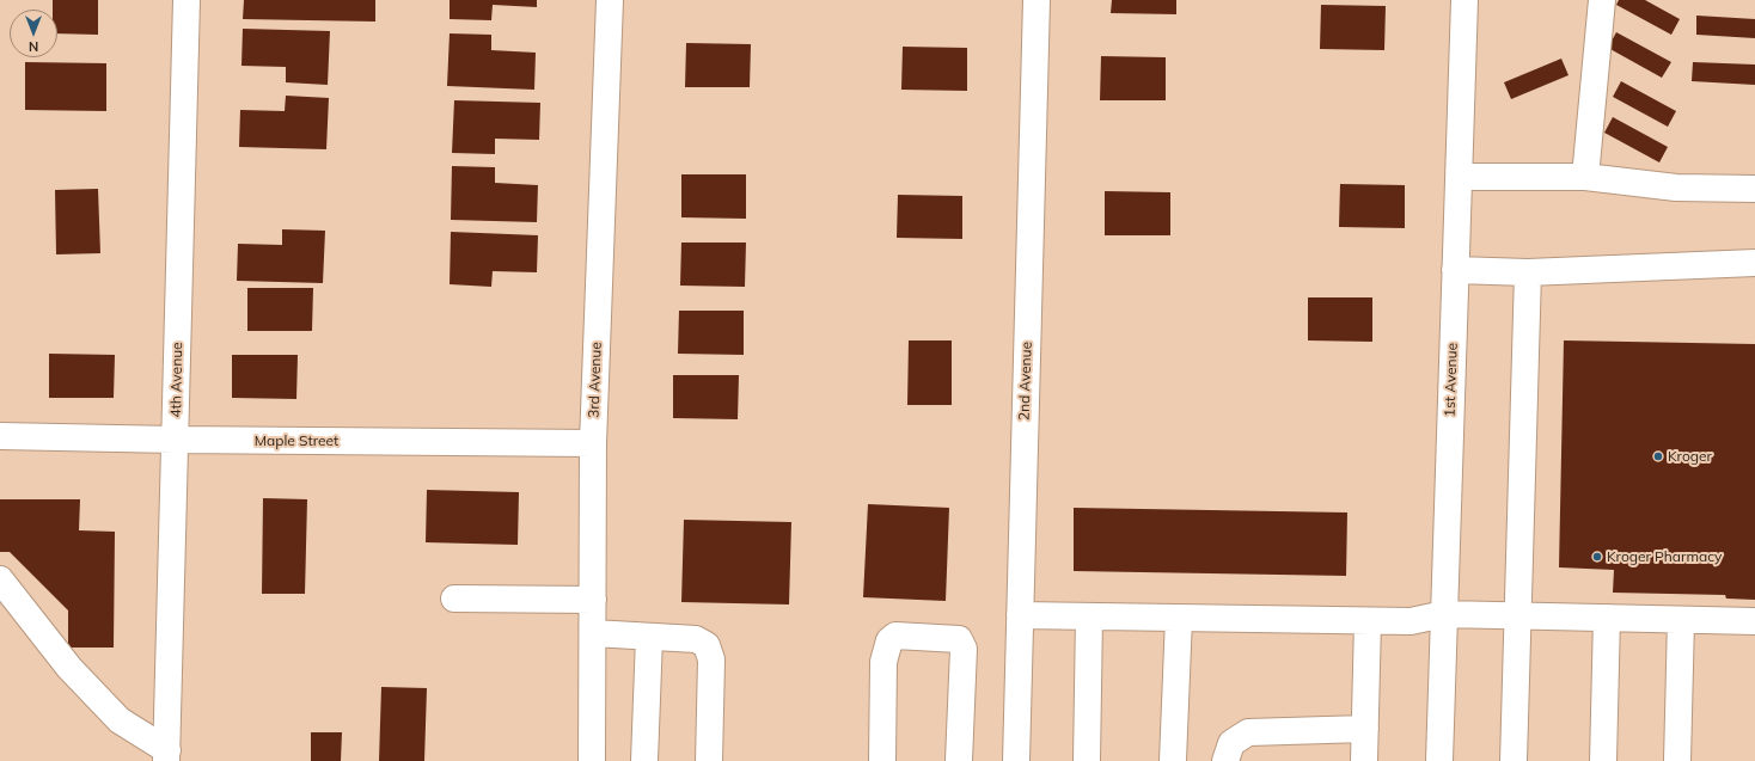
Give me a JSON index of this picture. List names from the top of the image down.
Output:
{
  "streets": {
    "street": [
      "4th Avenue",
      "3rd Avenue",
      "1st Avenue",
      "2nd Avenue",
      "Maple Street"
    ]
  },
  "crossings": [
    ["4th Avenue", "Maple Street"],
    ["3rd Avenue", "Maple Street"]
  ],
  "places": ["Kroger", "Kroger Pharmacy"],
  "north": "bottom"
}
